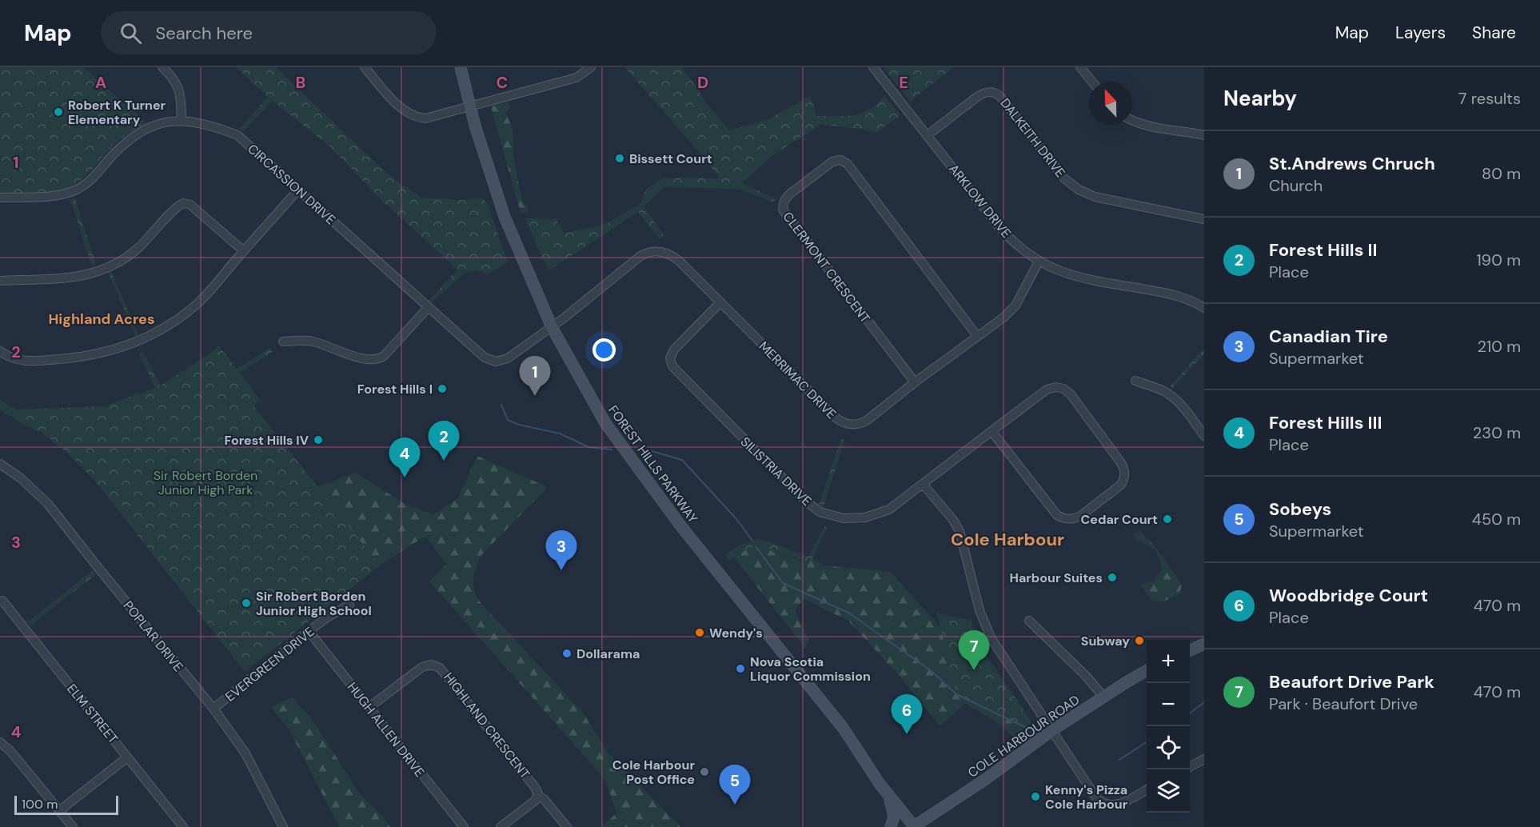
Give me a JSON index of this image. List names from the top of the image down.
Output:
{
  "streets": {
    "main road": ["FOREST HILLS PARKWAY", "COLE HARBOUR ROAD"],
    "street": [
      "DALKEITH DRIVE",
      "CIRCASSION DRIVE",
      "ARKLOW DRIVE",
      "CLERMONT CRESCENT",
      "MERRIMAC DRIVE",
      "SILISTRIA DRIVE",
      "POPLAR DRIVE",
      "EVERGREEN DRIVE",
      "ELM STREET",
      "HIGHLAND CRESCENT",
      "HUGH ALLEN DRIVE"
    ]
  },
  "crossings": [
    ["DALKEITH DRIVE", "ARKLOW DRIVE"],
    ["CIRCASSION DRIVE", "MERRIMAC DRIVE"],
    ["CIRCASSION DRIVE", "FOREST HILLS PARKWAY"],
    ["ARKLOW DRIVE", "MERRIMAC DRIVE"],
    ["CLERMONT CRESCENT", "MERRIMAC DRIVE"],
    ["MERRIMAC DRIVE", "FOREST HILLS PARKWAY"],
    ["MERRIMAC DRIVE", "SILISTRIA DRIVE"],
    ["FOREST HILLS PARKWAY", "COLE HARBOUR ROAD"],
    ["POPLAR DRIVE", "EVERGREEN DRIVE"],
    ["EVERGREEN DRIVE", "HUGH ALLEN DRIVE"],
    ["HIGHLAND CRESCENT", "HUGH ALLEN DRIVE"]
  ],
  "districts": ["Highland Acres", "Cole Harbour"],
  "parks": ["Sir Robert Borden Junior High Park"],
  "places": [
    "Robert K Turner Elementary",
    "Bissett Court",
    "Forest Hills I",
    "Forest Hills IV",
    "Cedar Court",
    "Harbour Suites",
    "Sir Robert Borden Junior High School",
    "Wendy's",
    "Subway",
    "Dollarama",
    "Nova Scotia Liquor Commission",
    "Cole Harbour Post Office",
    "Kenny's Pizza Cole Harbour"
  ],
  "scale_bar": "100 m",
  "north": "top",
  "page": {
    "header": "Map",
    "search": "Search here",
    "nav": ["Map", "Layers", "Share"],
    "heading": ["Nearby", "7 results"],
    "list": [
      {
        "mark": "1",
        "name": "St.Andrews Chruch",
        "note": "Church",
        "value": "80 m"
      },
      {
        "mark": "2",
        "name": "Forest Hills II",
        "note": "Place",
        "value": "190 m"
      },
      {
        "mark": "3",
        "name": "Canadian Tire",
        "note": "Supermarket",
        "value": "210 m"
      },
      {
        "mark": "4",
        "name": "Forest Hills III",
        "note": "Place",
        "value": "230 m"
      },
      {
        "mark": "5",
        "name": "Sobeys",
        "note": "Supermarket",
        "value": "450 m"
      },
      {
        "mark": "6",
        "name": "Woodbridge Court",
        "note": "Place",
        "value": "470 m"
      },
      {
        "mark": "7",
        "name": "Beaufort Drive Park",
        "note": "Park · Beaufort Drive",
        "value": "470 m"
      }
    ],
    "pins": [
      "1",
      "2",
      "4",
      "3",
      "7",
      "6",
      "5"
    ],
    "map_buttons": ["+", "−"],
    "scale": "100 m"
  },
  "grid": {
    "columns": [
      "A",
      "B",
      "C",
      "D",
      "E"
    ],
    "rows": [
      "1",
      "2",
      "3",
      "4"
    ]
  }
}
